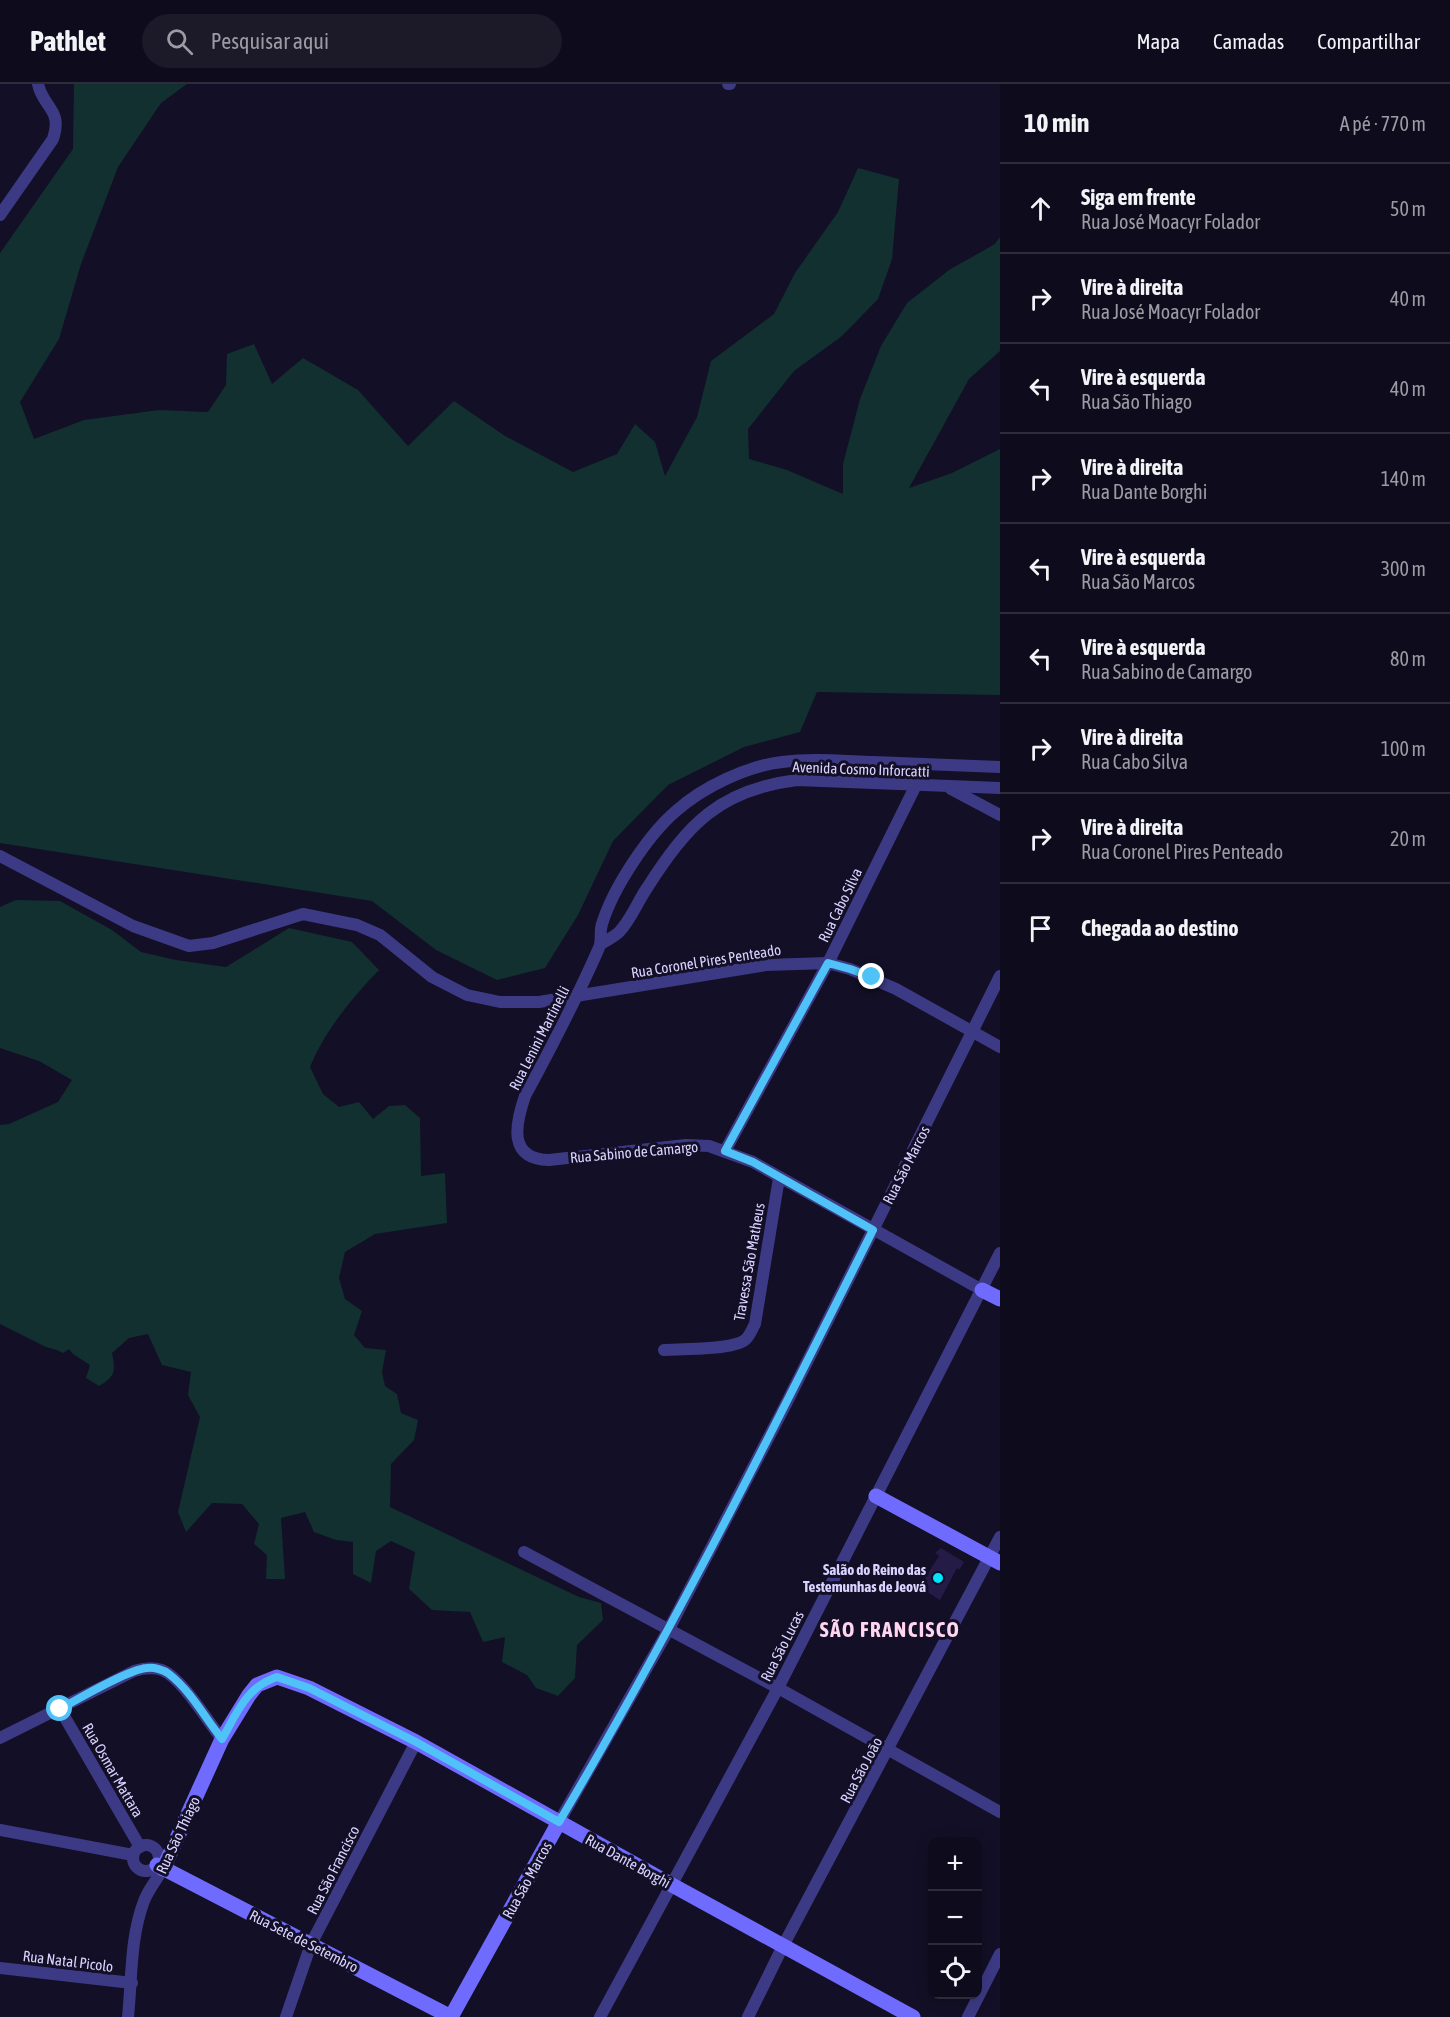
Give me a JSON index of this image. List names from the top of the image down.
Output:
{
  "streets": {
    "street": [
      "Avenida Cosmo Inforcatti",
      "Rua Cabo Silva",
      "Rua Coronel Pires Penteado",
      "Rua Lenini Martinelli",
      "Rua Sabino de Camargo",
      "Rua São Marcos",
      "Travessa São Matheus",
      "Rua São Lucas",
      "Rua Osmar Mattara",
      "Rua São João",
      "Rua São Thiago",
      "Rua Dante Borghi",
      "Rua São Francisco",
      "Rua Sete de Setembro",
      "Rua Natal Picolo"
    ]
  },
  "crossings": [
    ["Avenida Cosmo Inforcatti", "Rua Cabo Silva"],
    ["Avenida Cosmo Inforcatti", "Rua Lenini Martinelli"],
    ["Rua Cabo Silva", "Rua Coronel Pires Penteado"],
    ["Rua Cabo Silva", "Rua Sabino de Camargo"],
    ["Rua Coronel Pires Penteado", "Rua Lenini Martinelli"],
    ["Rua Coronel Pires Penteado", "Rua São Marcos"],
    ["Rua Lenini Martinelli", "Rua Sabino de Camargo"],
    ["Rua Sabino de Camargo", "Rua São Marcos"],
    ["Rua Sabino de Camargo", "Travessa São Matheus"],
    ["Rua Sabino de Camargo", "Rua São Lucas"],
    ["Rua São Marcos", "Rua Dante Borghi"],
    ["Rua São Marcos", "Rua Sete de Setembro"],
    ["Rua São Lucas", "Rua Dante Borghi"],
    ["Rua Osmar Mattara", "Rua São Thiago"],
    ["Rua Osmar Mattara", "Rua Sete de Setembro"],
    ["Rua São João", "Rua Dante Borghi"],
    ["Rua São Thiago", "Rua Dante Borghi"],
    ["Rua São Thiago", "Rua Sete de Setembro"],
    ["Rua São Thiago", "Rua Natal Picolo"],
    ["Rua Dante Borghi", "Rua São Francisco"],
    ["Rua São Francisco", "Rua Sete de Setembro"]
  ],
  "districts": ["SÃO FRANCISCO"],
  "places": ["Salão do Reino das Testemunhas de Jeová"],
  "page": {
    "header": "Pathlet",
    "search": "Pesquisar aqui",
    "nav": ["Mapa", "Camadas", "Compartilhar"],
    "heading": ["10 min", "A pé · 770 m"],
    "list": [
      ["Siga em frente", "Rua José Moacyr Folador", "50 m"],
      ["Vire à direita", "Rua José Moacyr Folador", "40 m"],
      ["Vire à esquerda", "Rua São Thiago", "40 m"],
      ["Vire à direita", "Rua Dante Borghi", "140 m"],
      ["Vire à esquerda", "Rua São Marcos", "300 m"],
      ["Vire à esquerda", "Rua Sabino de Camargo", "80 m"],
      ["Vire à direita", "Rua Cabo Silva", "100 m"],
      ["Vire à direita", "Rua Coronel Pires Penteado", "20 m"],
      "Chegada ao destino"
    ],
    "map_buttons": ["+", "−"]
  }
}
